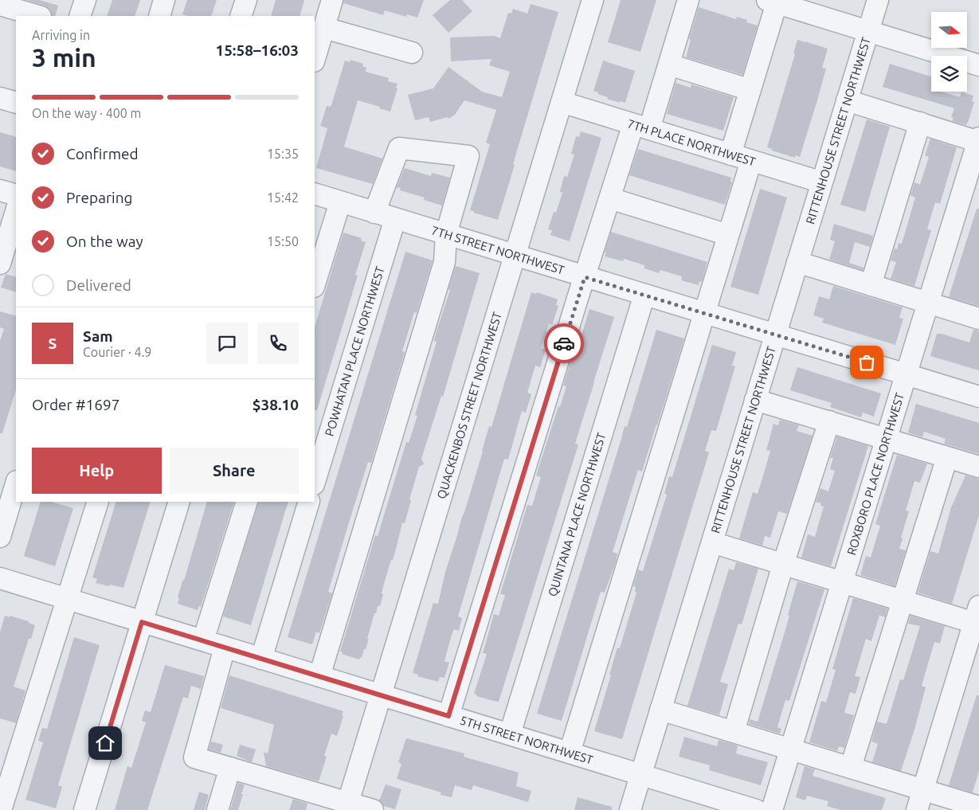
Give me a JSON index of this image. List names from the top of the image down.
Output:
{
  "streets": {
    "street": [
      "RITTENHOUSE STREET NORTHWEST",
      "7TH PLACE NORTHWEST",
      "7TH STREET NORTHWEST",
      "POWHATAN PLACE NORTHWEST",
      "QUACKENBOS STREET NORTHWEST",
      "ROXBORO PLACE NORTHWEST",
      "QUINTANA PLACE NORTHWEST",
      "5TH STREET NORTHWEST"
    ]
  },
  "crossings": [
    ["RITTENHOUSE STREET NORTHWEST", "7TH PLACE NORTHWEST"],
    ["RITTENHOUSE STREET NORTHWEST", "7TH STREET NORTHWEST"],
    ["RITTENHOUSE STREET NORTHWEST", "5TH STREET NORTHWEST"],
    ["7TH PLACE NORTHWEST", "QUACKENBOS STREET NORTHWEST"],
    ["7TH STREET NORTHWEST", "POWHATAN PLACE NORTHWEST"],
    ["7TH STREET NORTHWEST", "QUACKENBOS STREET NORTHWEST"],
    ["7TH STREET NORTHWEST", "ROXBORO PLACE NORTHWEST"],
    ["7TH STREET NORTHWEST", "QUINTANA PLACE NORTHWEST"],
    ["QUACKENBOS STREET NORTHWEST", "5TH STREET NORTHWEST"],
    ["QUINTANA PLACE NORTHWEST", "5TH STREET NORTHWEST"]
  ],
  "north": "right",
  "page": {
    "heading": ["3 min", "Arriving in", "15:58–16:03"],
    "panel": [
      "Sam",
      "Courier · 4.9",
      "Order #1697",
      "$38.10"
    ],
    "bar": "On the way · 400 m",
    "list": [
      ["Confirmed", "15:35"],
      ["Preparing", "15:42"],
      ["On the way", "15:50"],
      "Delivered"
    ],
    "round": "S",
    "buttons": ["Help", "Share"]
  }
}
